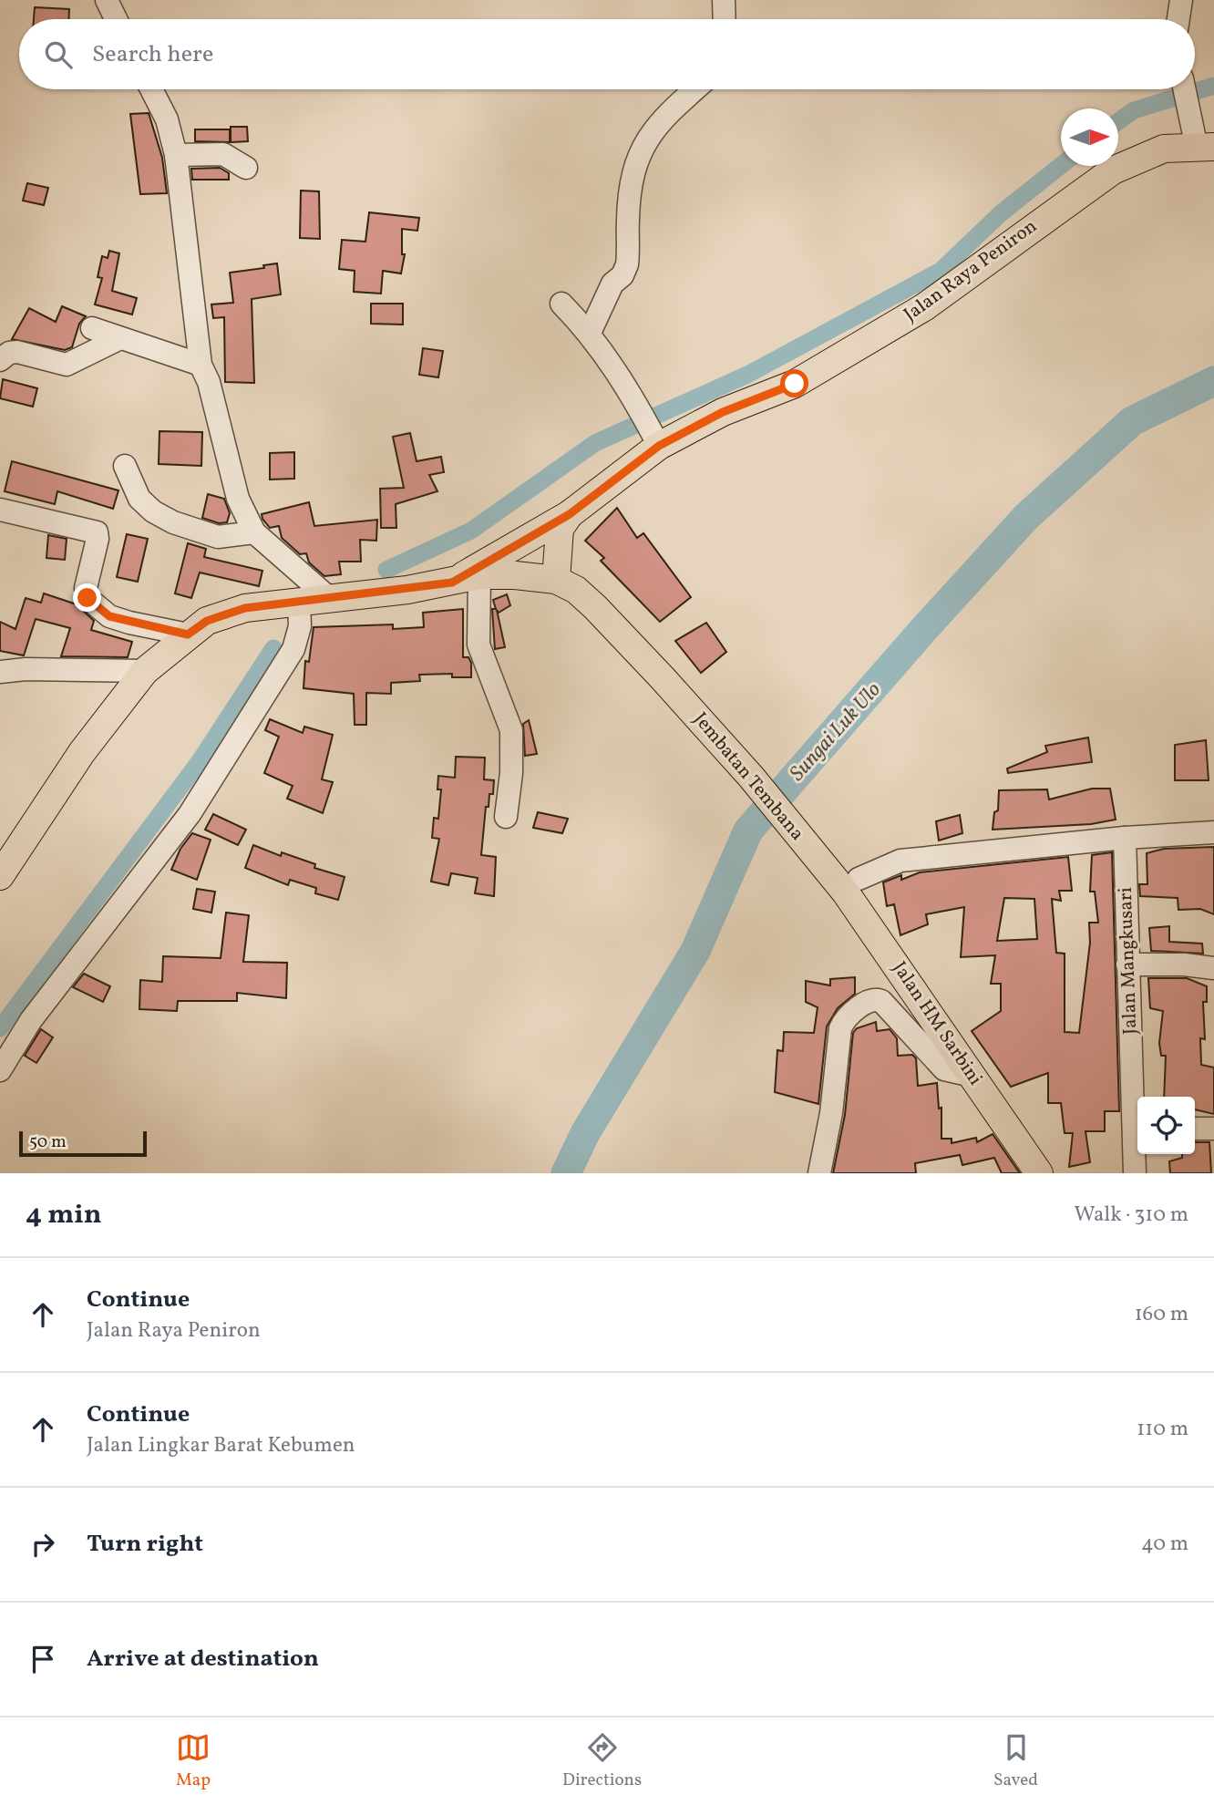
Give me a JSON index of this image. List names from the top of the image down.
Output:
{
  "streets": {
    "main road": ["Jalan Raya Peniron", "Jembatan Tembana", "Jalan HM Sarbini"],
    "street": ["Jalan Mangkusari"]
  },
  "crossings": [
    ["Jembatan Tembana", "Jalan HM Sarbini"]
  ],
  "water": ["Sungai Luk Ulo"],
  "scale_bar": "50 m",
  "north": "right",
  "page": {
    "search": "Search here",
    "scale": "50 m",
    "heading": ["4 min", "Walk · 310 m"],
    "list": [
      ["Continue", "Jalan Raya Peniron", "160 m"],
      ["Continue", "Jalan Lingkar Barat Kebumen", "110 m"],
      ["Turn right", "40 m"],
      "Arrive at destination"
    ],
    "nav": ["Map", "Directions", "Saved"]
  }
}
